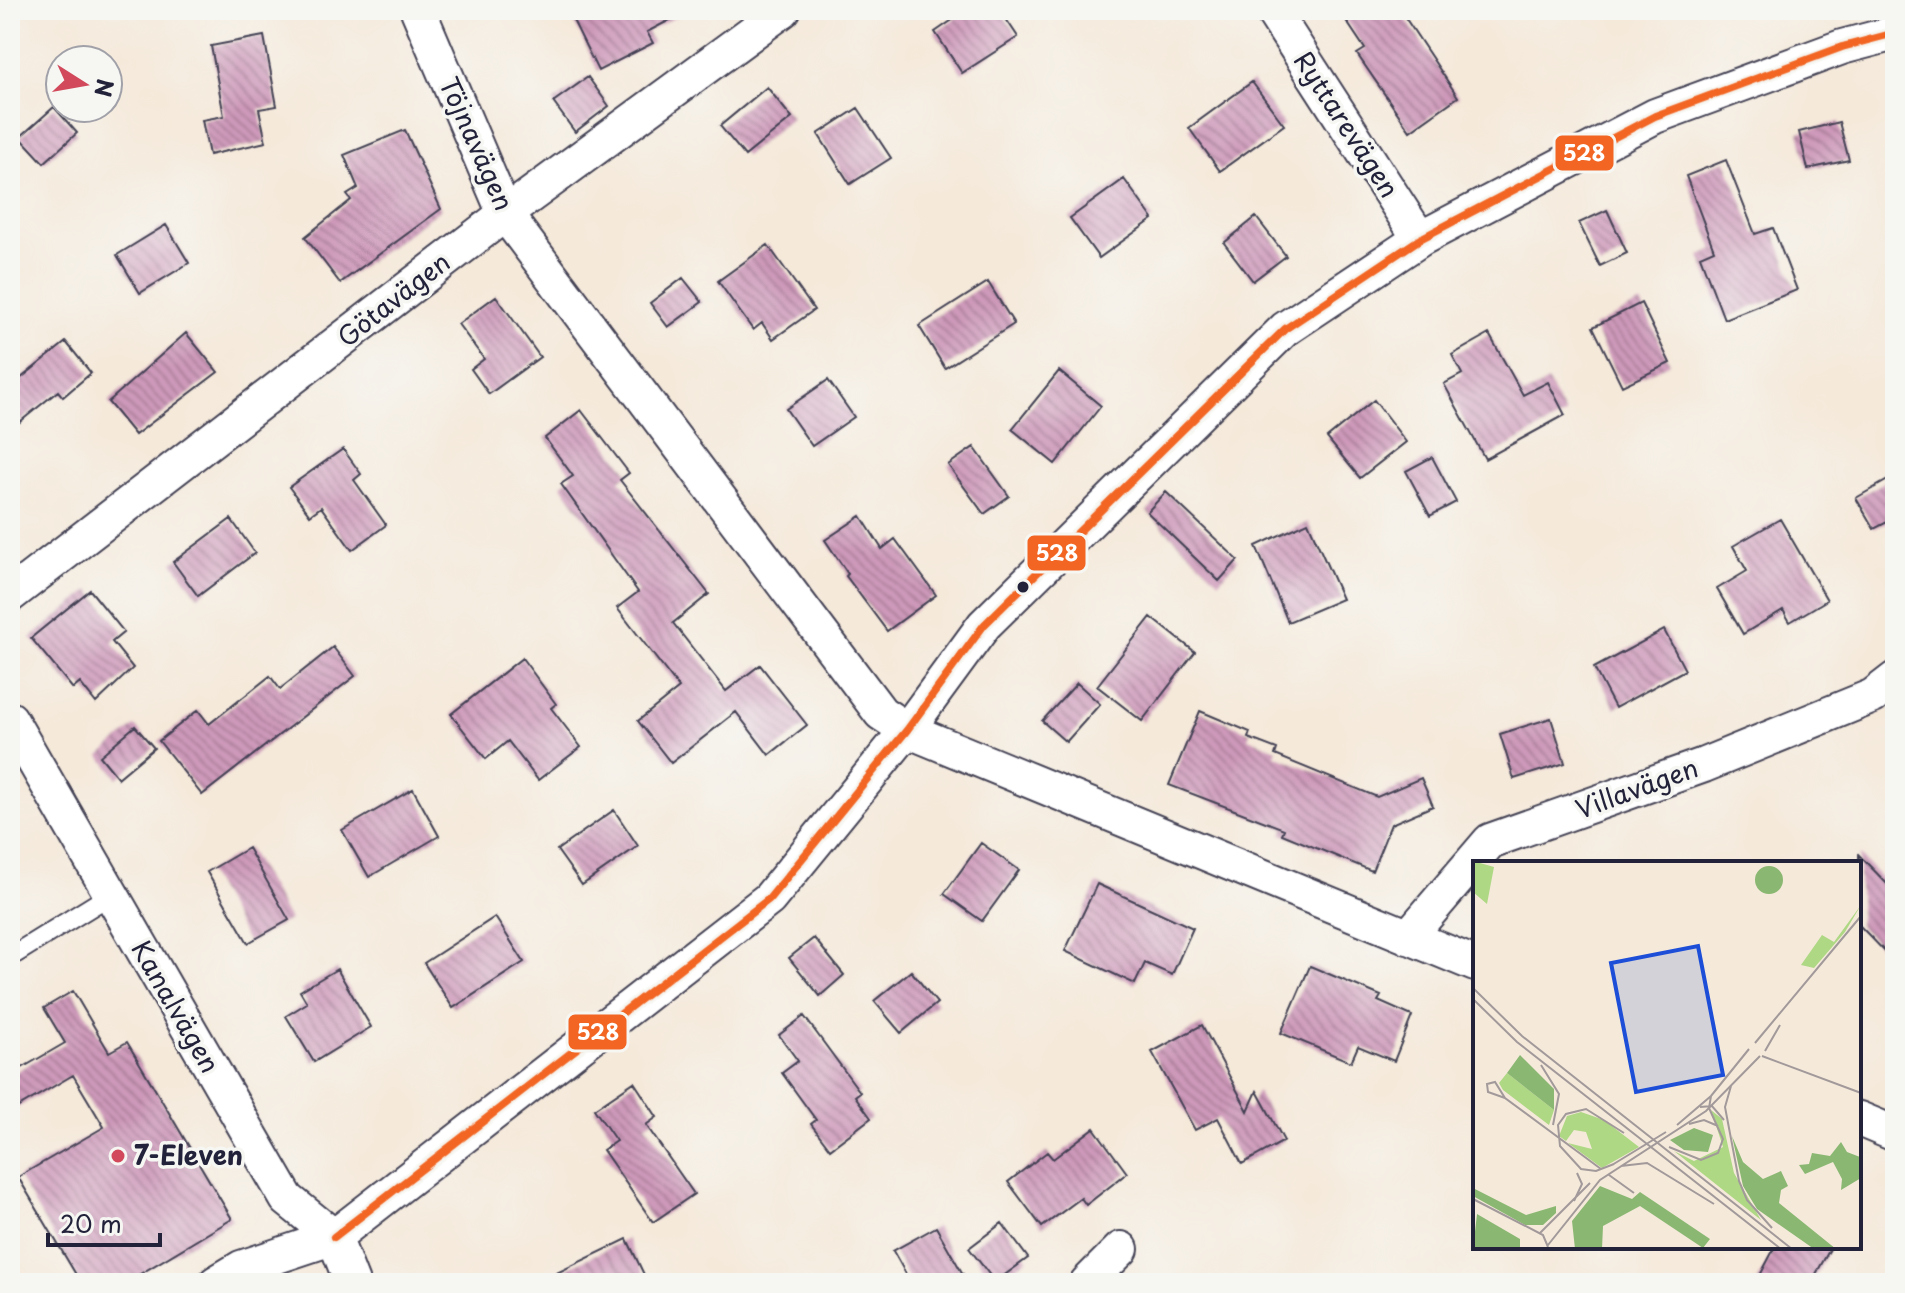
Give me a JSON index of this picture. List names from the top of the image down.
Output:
{
  "streets": {
    "street": [
      "Ryttarevägen",
      "Töjnavägen",
      "Götavägen",
      "Villavägen",
      "Kanalvägen"
    ]
  },
  "crossings": [
    ["Töjnavägen", "Götavägen"],
    ["Töjnavägen", "Villavägen"]
  ],
  "places": ["7-Eleven"],
  "lines": ["transit line 528"],
  "scale_bar": "20 m",
  "north": "right"
}
